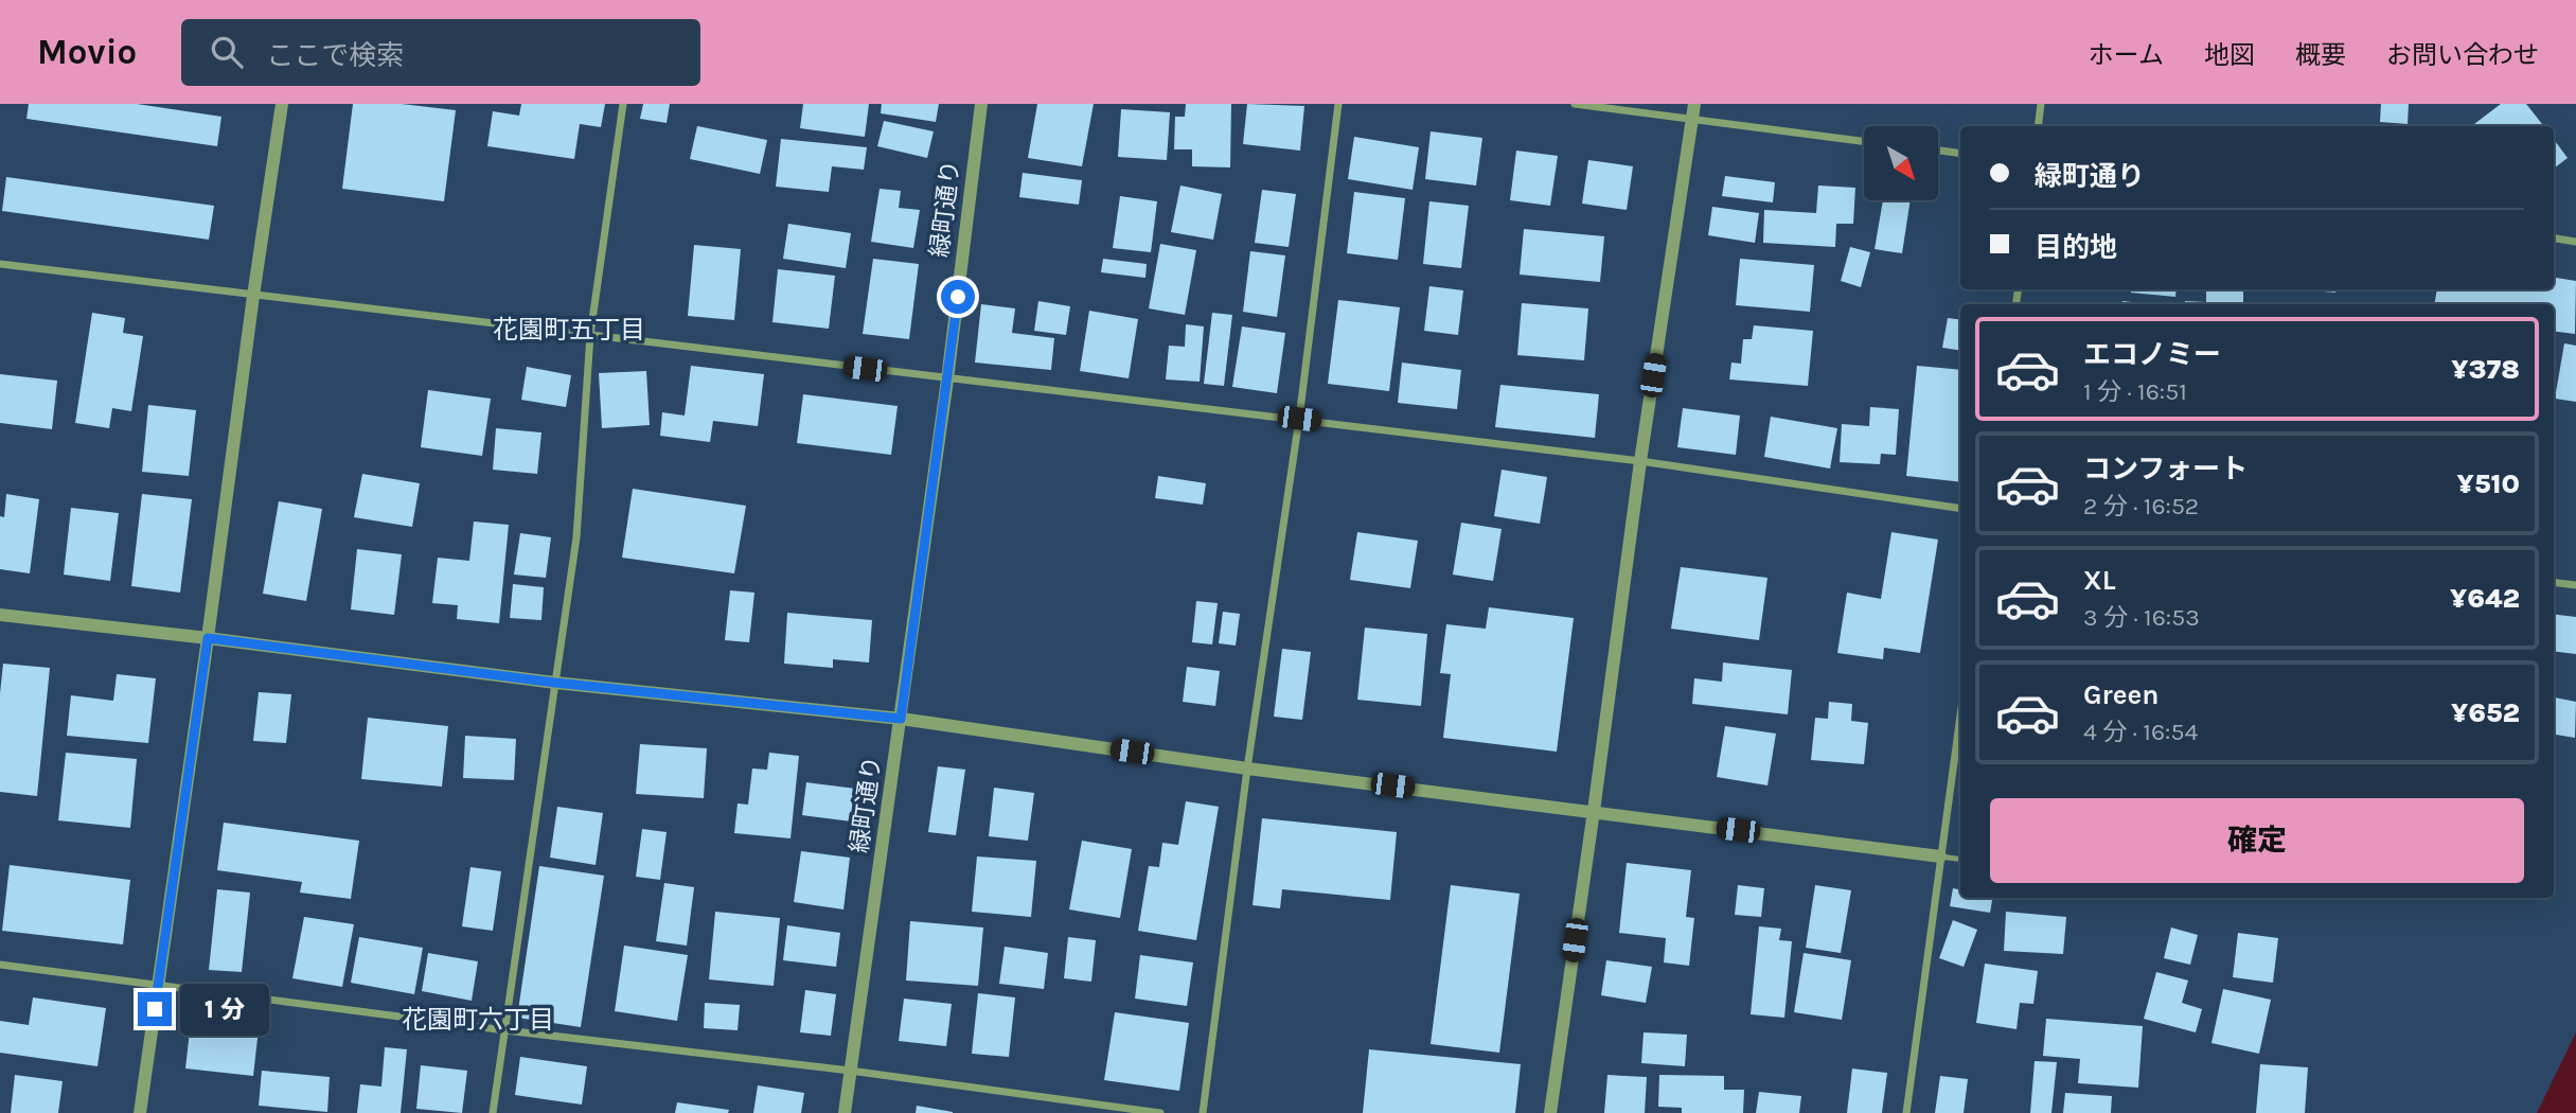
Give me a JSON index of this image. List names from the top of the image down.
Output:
{
  "streets": {
    "street": ["緑町通り"]
  },
  "districts": ["花園町五丁目", "花園町六丁目"],
  "north": "bottom right",
  "page": {
    "header": "Movio",
    "search": "ここで検索",
    "nav": [
      "ホーム",
      "地図",
      "概要",
      "お問い合わせ"
    ],
    "banner": ["緑町通り", "目的地"],
    "list": [
      {
        "name": "エコノミー",
        "note": "1 分 · 16:51",
        "value": "¥378"
      },
      {
        "name": "コンフォート",
        "note": "2 分 · 16:52",
        "value": "¥510"
      },
      {
        "name": "XL",
        "note": "3 分 · 16:53",
        "value": "¥642"
      },
      {
        "name": "Green",
        "note": "4 分 · 16:54",
        "value": "¥652"
      }
    ],
    "buttons": "確定",
    "bubble": "1 分"
  }
}
